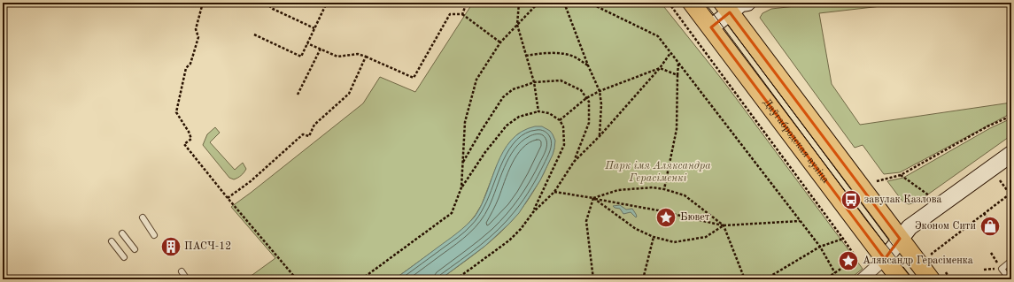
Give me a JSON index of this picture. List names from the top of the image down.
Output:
{
  "streets": {
    "main road": ["Даўгабродская вуліца"]
  },
  "parks": ["Парк імя Аляксандра Герасіменкі"],
  "places": {
    "bus stop": ["завулак Казлова"],
    "place": ["Бювет", "Аляксандр Герасіменка"],
    "shop": ["Эконом Сити"],
    "building": ["ПАСЧ-12"]
  }
}
